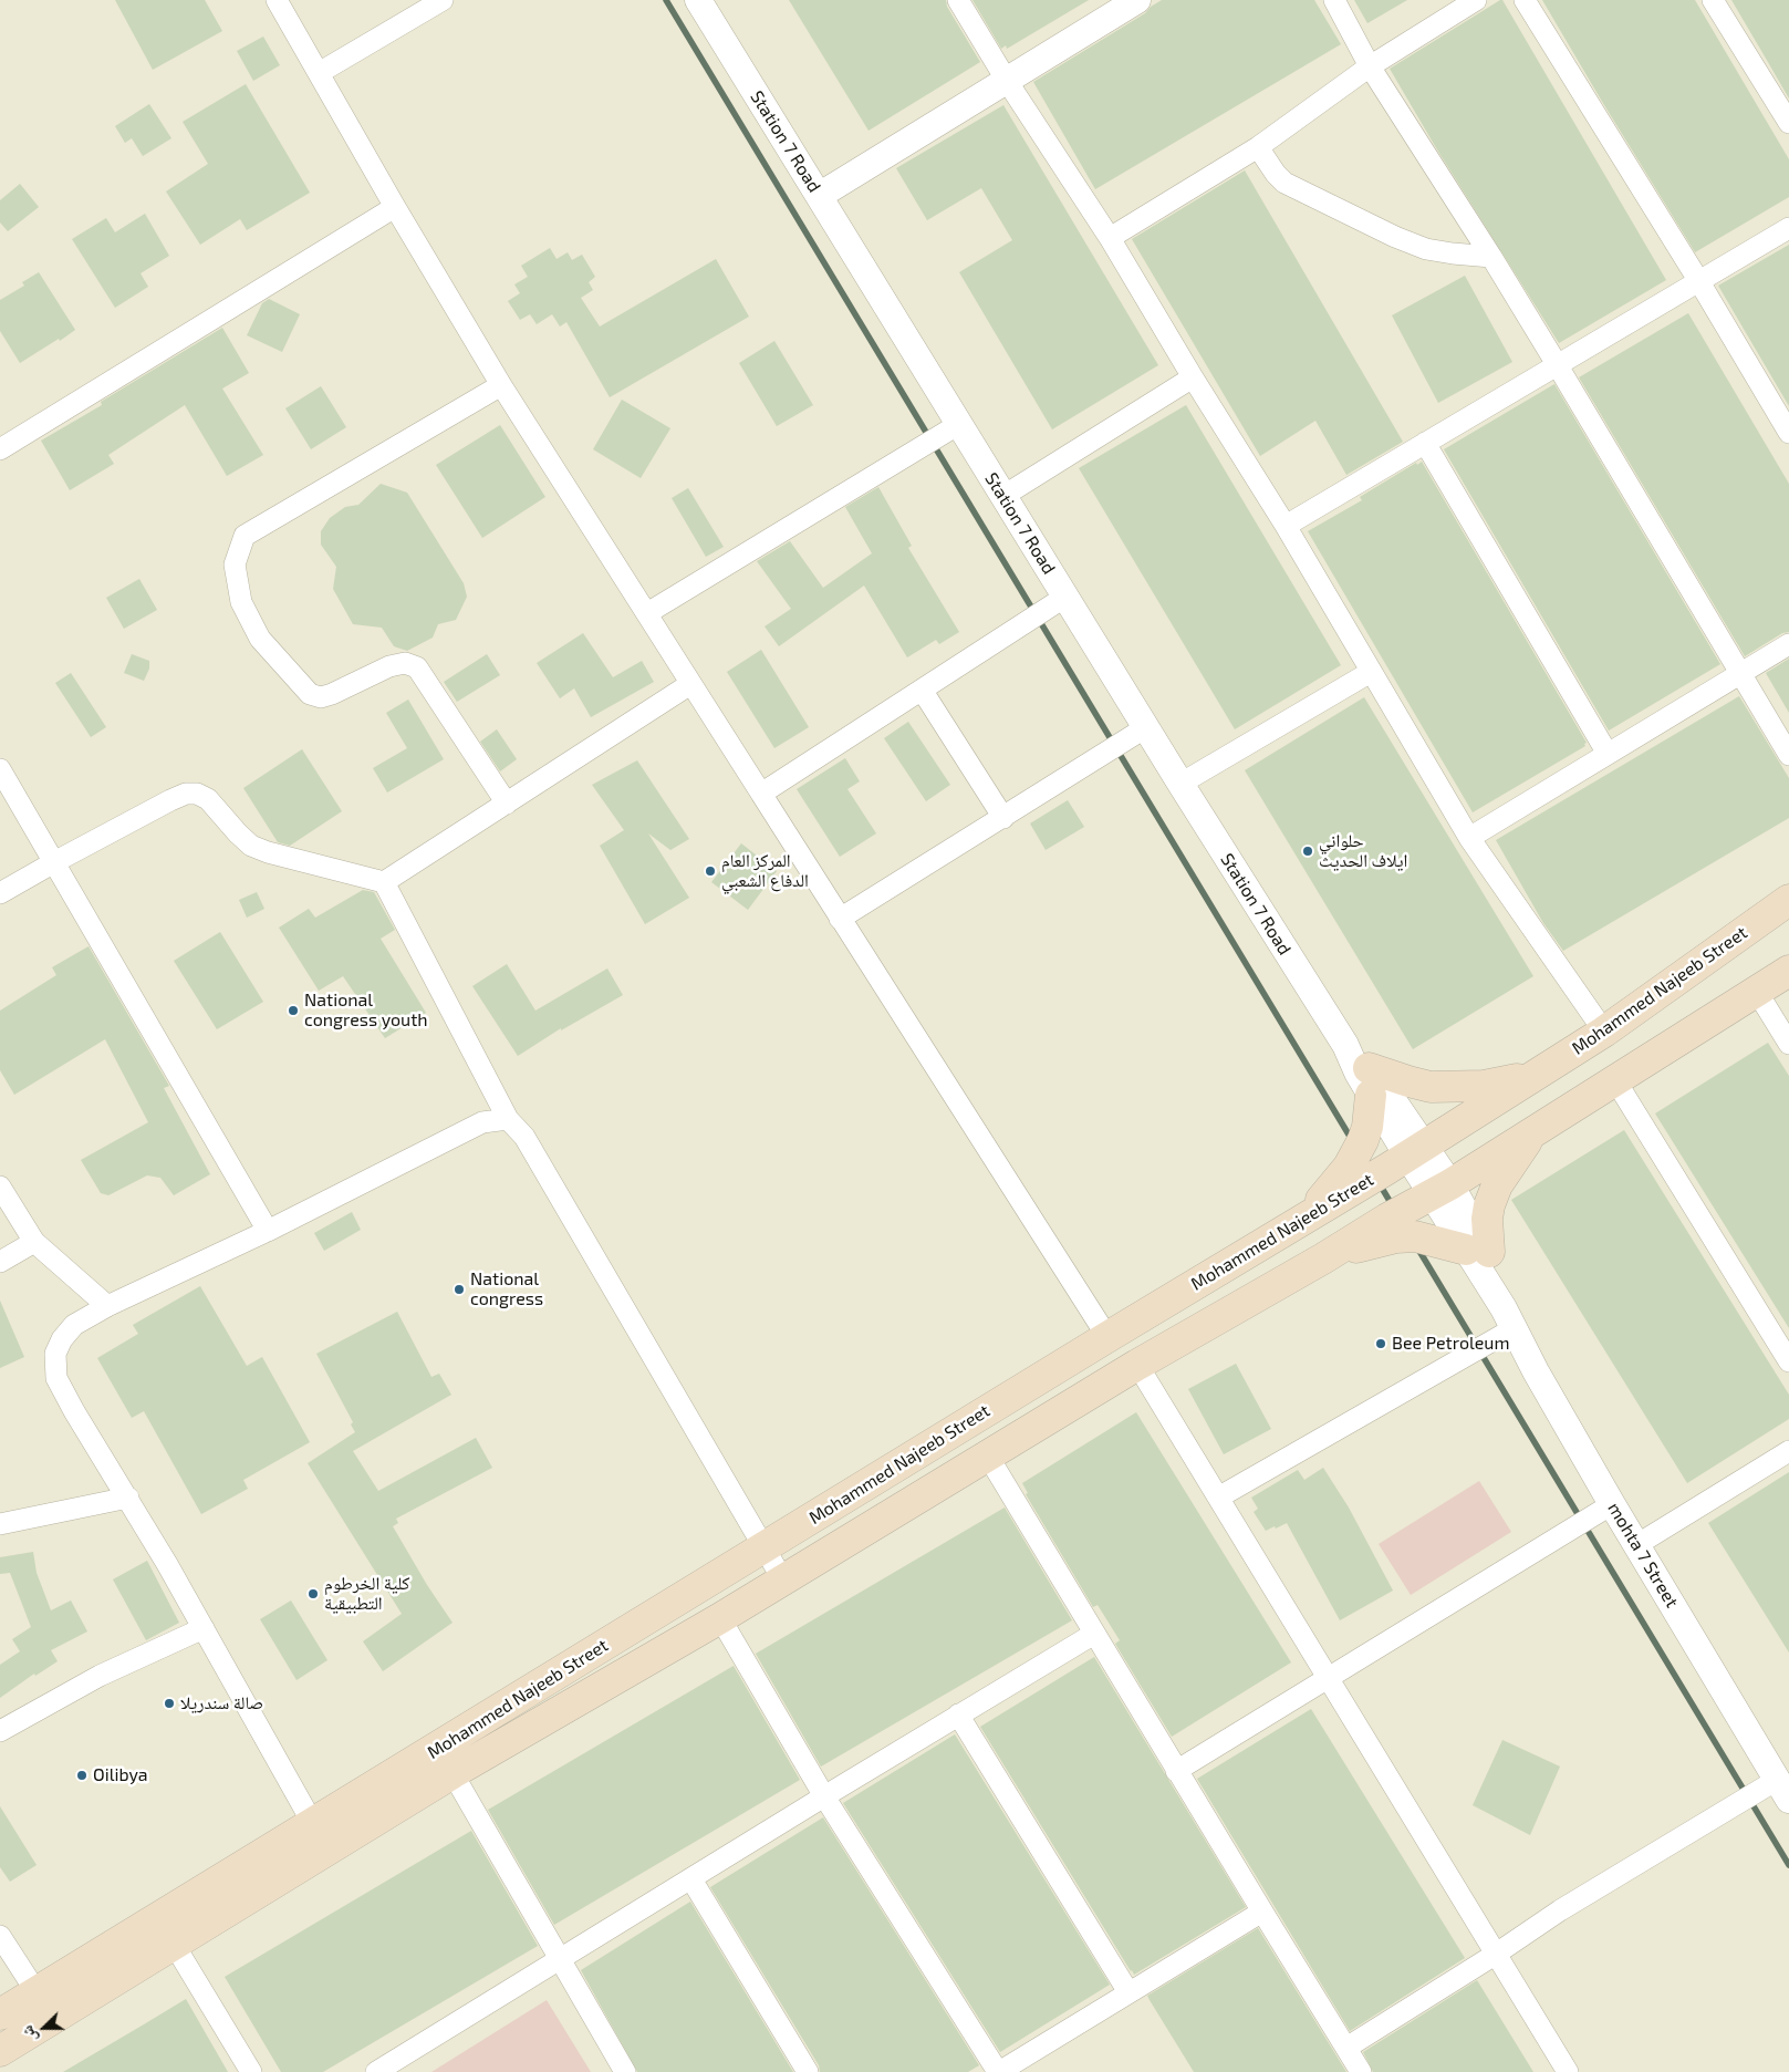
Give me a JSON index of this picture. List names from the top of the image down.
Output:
{
  "streets": {
    "main road": ["Mohammed Najeeb Street"],
    "street": ["Station 7 Road", "mohta 7 Street"]
  },
  "crossings": [
    ["Station 7 Road", "Mohammed Najeeb Street"],
    ["Station 7 Road", "mohta 7 Street"]
  ],
  "places": [
    "حلواني ايلاف الحديث",
    "المركز العام الدفاع الشعبي",
    "National congress youth",
    "National congress",
    "Bee Petroleum",
    "كلية الخرطوم التطبيقية",
    "صالة سندريلا",
    "Oilibya"
  ],
  "north": "left"
}
